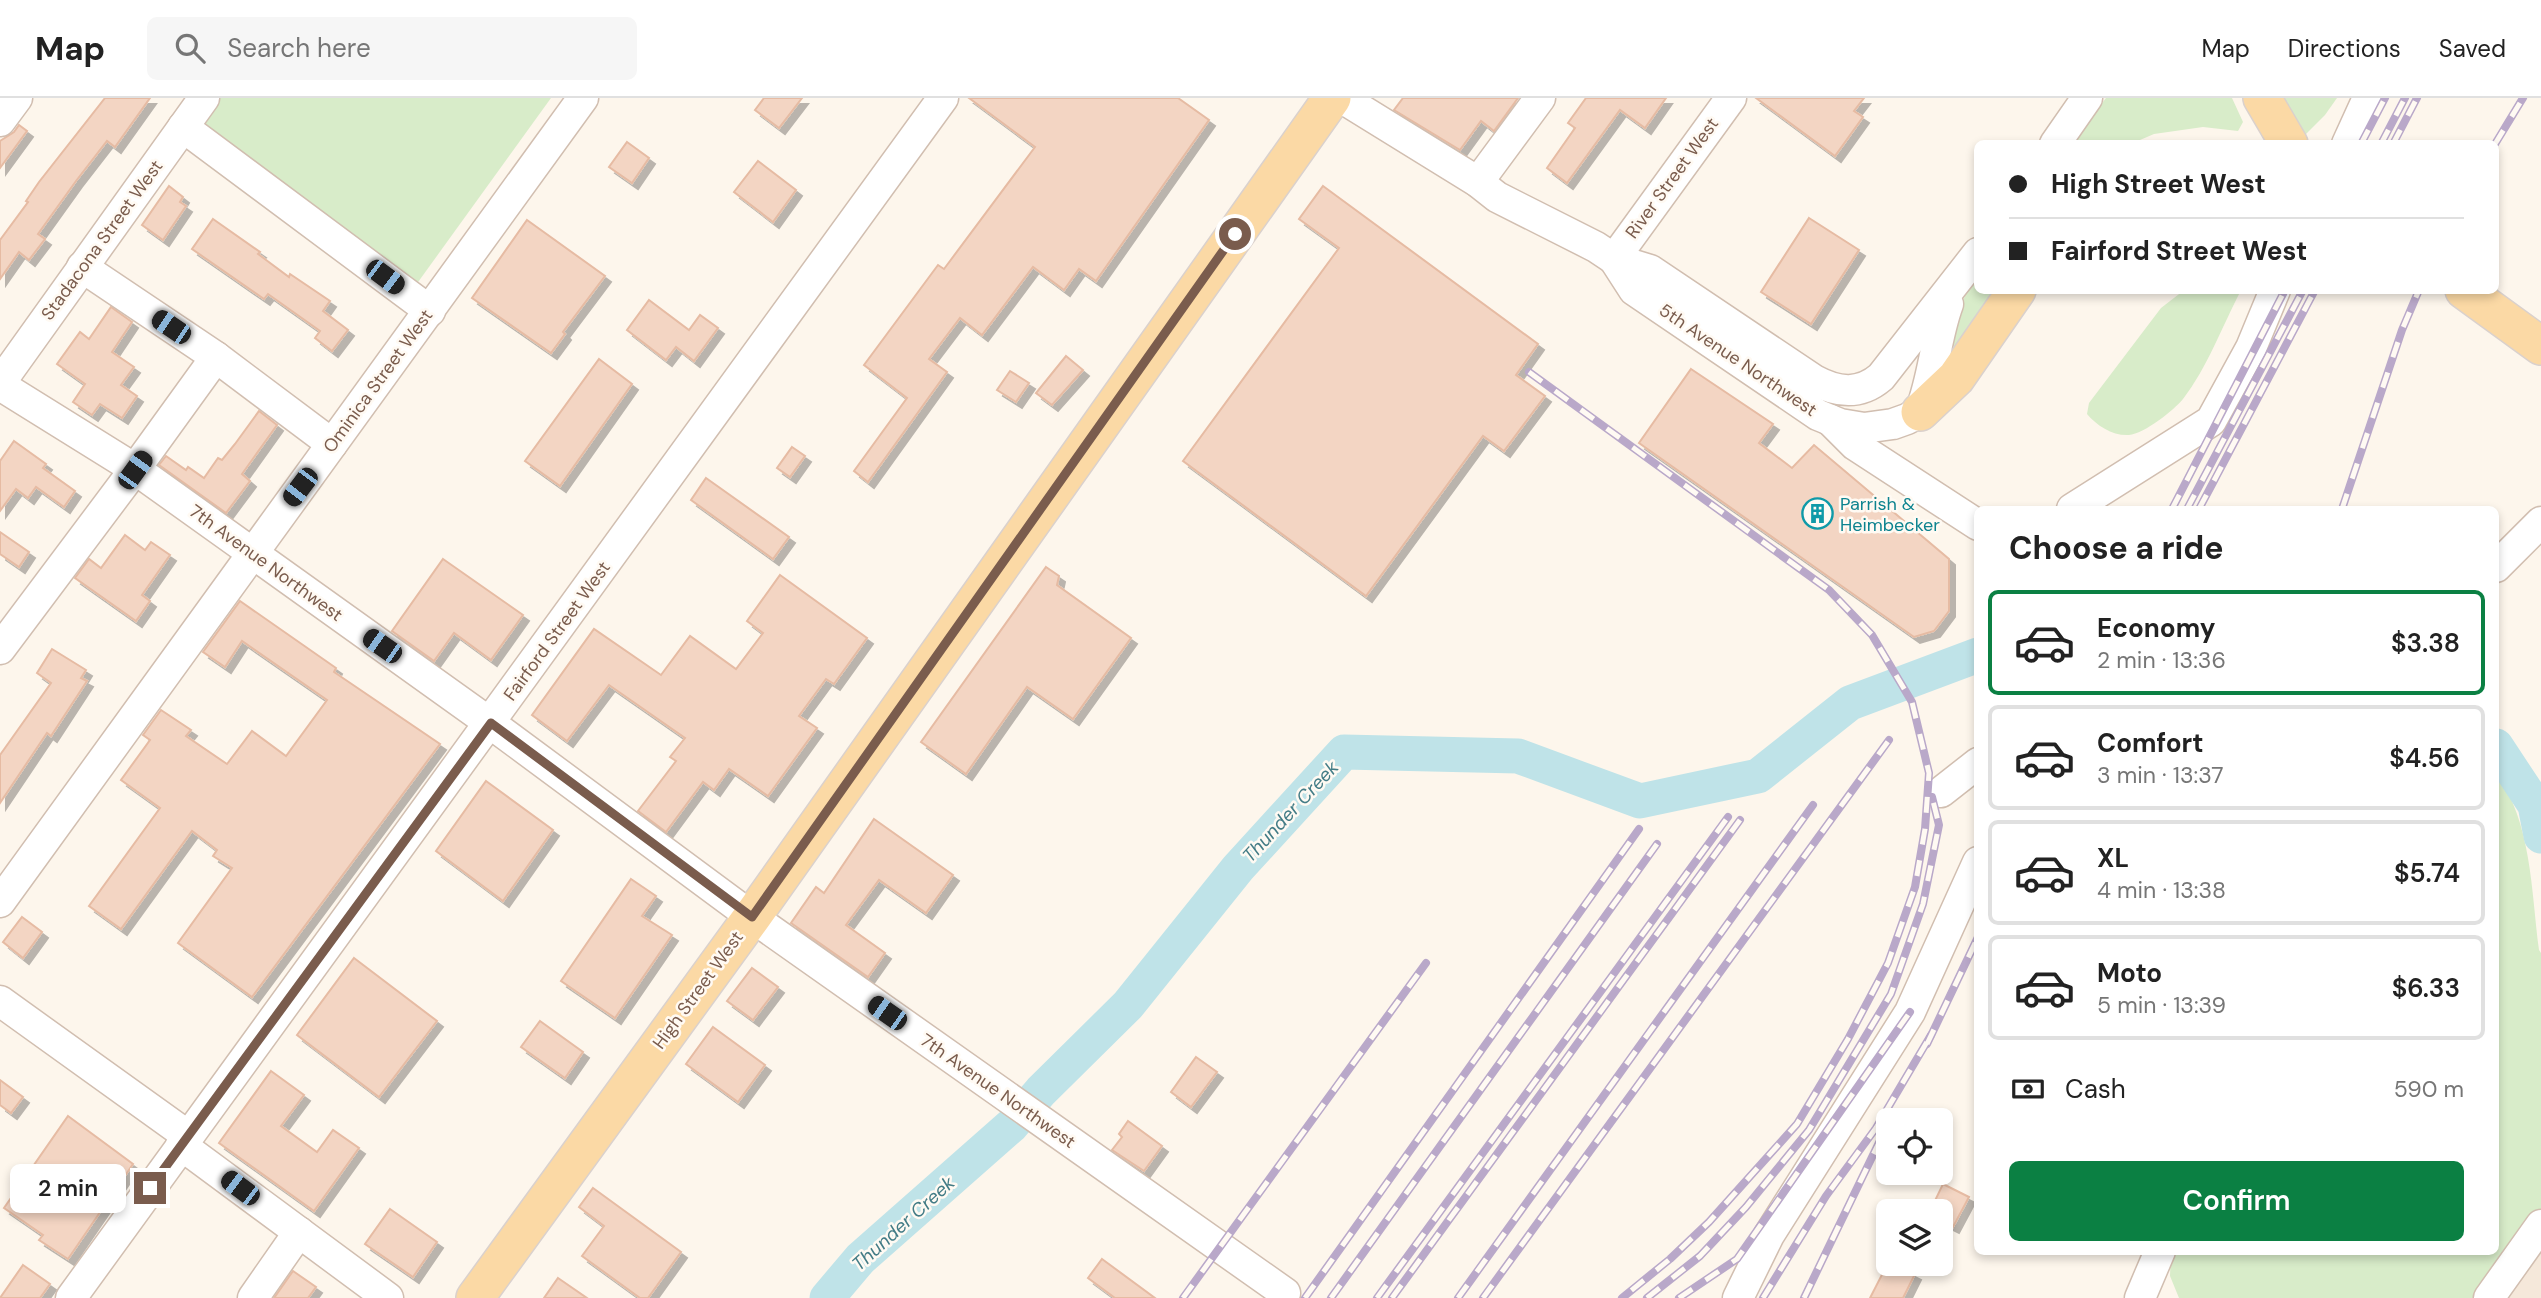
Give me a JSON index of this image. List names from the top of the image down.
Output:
{
  "streets": {
    "main road": ["High Street West"],
    "street": [
      "River Street West",
      "Stadacona Street West",
      "5th Avenue Northwest",
      "Ominica Street West",
      "7th Avenue Northwest",
      "Fairford Street West"
    ]
  },
  "crossings": [
    ["River Street West", "5th Avenue Northwest"],
    ["Stadacona Street West", "7th Avenue Northwest"],
    ["Ominica Street West", "7th Avenue Northwest"],
    ["7th Avenue Northwest", "Fairford Street West"],
    ["7th Avenue Northwest", "High Street West"]
  ],
  "water": ["Thunder Creek"],
  "places": {
    "building": ["Parrish & Heimbecker"]
  },
  "page": {
    "header": "Map",
    "search": "Search here",
    "nav": ["Map", "Directions", "Saved"],
    "banner": ["High Street West", "Fairford Street West"],
    "heading": "Choose a ride",
    "list": [
      {
        "name": "Economy",
        "note": "2 min · 13:36",
        "value": "$3.38"
      },
      {
        "name": "Comfort",
        "note": "3 min · 13:37",
        "value": "$4.56"
      },
      {
        "name": "XL",
        "note": "4 min · 13:38",
        "value": "$5.74"
      },
      {
        "name": "Moto",
        "note": "5 min · 13:39",
        "value": "$6.33"
      }
    ],
    "pay": ["Cash", "590 m"],
    "buttons": "Confirm",
    "bubble": "2 min"
  }
}
